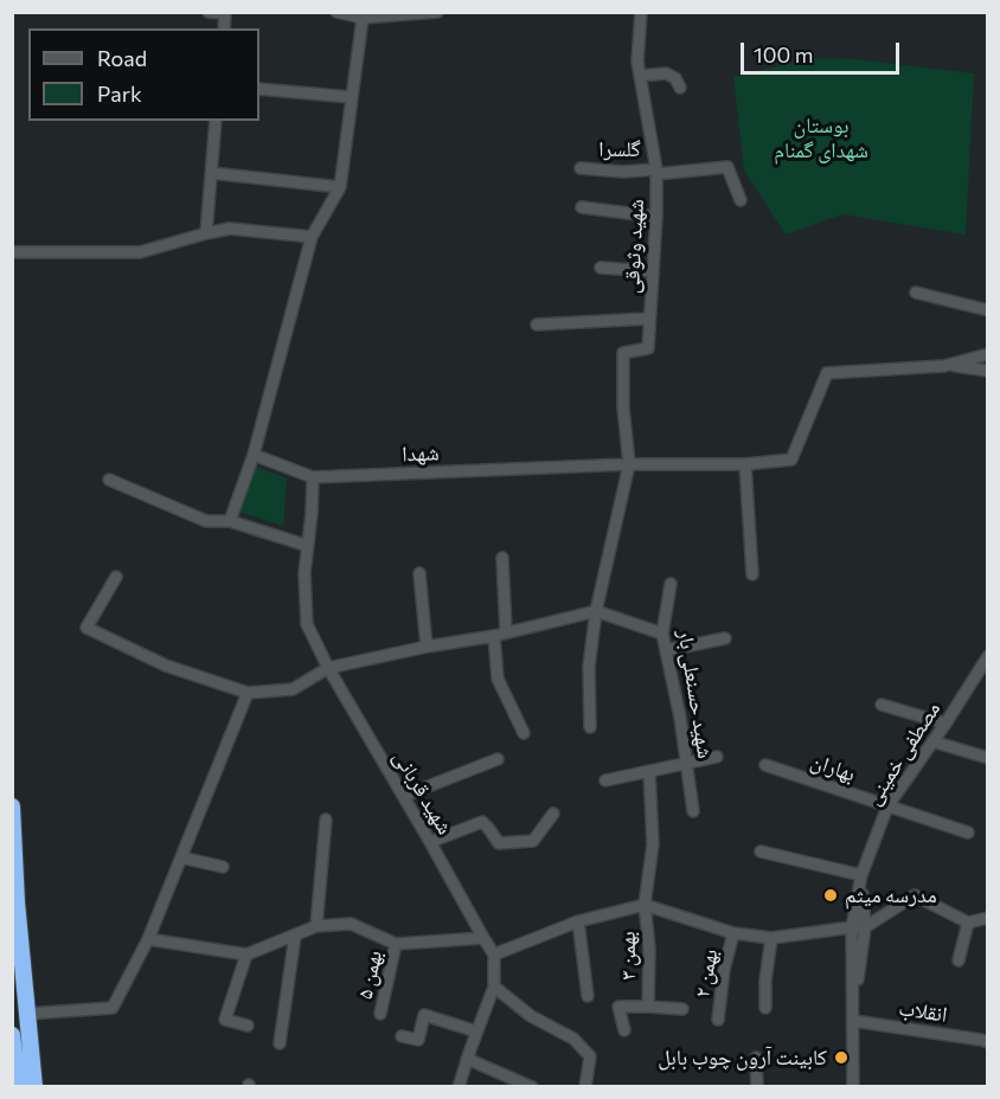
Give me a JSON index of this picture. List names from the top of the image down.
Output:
{
  "streets": {
    "street": [
      "گلسرا",
      "شهید وثوقی",
      "شهدا",
      "شهید حسنعلی بار",
      "مصطفی خمینی",
      "بهاران",
      "شهید قربانی",
      "بهمن ۳",
      "بهمن ۲",
      "بهمن ۵",
      "انقلاب"
    ]
  },
  "crossings": [
    ["گلسرا", "شهید وثوقی"],
    ["شهید وثوقی", "شهدا"],
    ["شهدا", "شهید قربانی"],
    ["مصطفی خمینی", "بهاران"],
    ["مصطفی خمینی", "انقلاب"]
  ],
  "parks": ["بوستان شهدای گمنام"],
  "places": ["مدرسه میثم", "کابینت آرون چوب بابل"],
  "legend": ["Road", "Park"],
  "scale_bar": "100 m"
}
